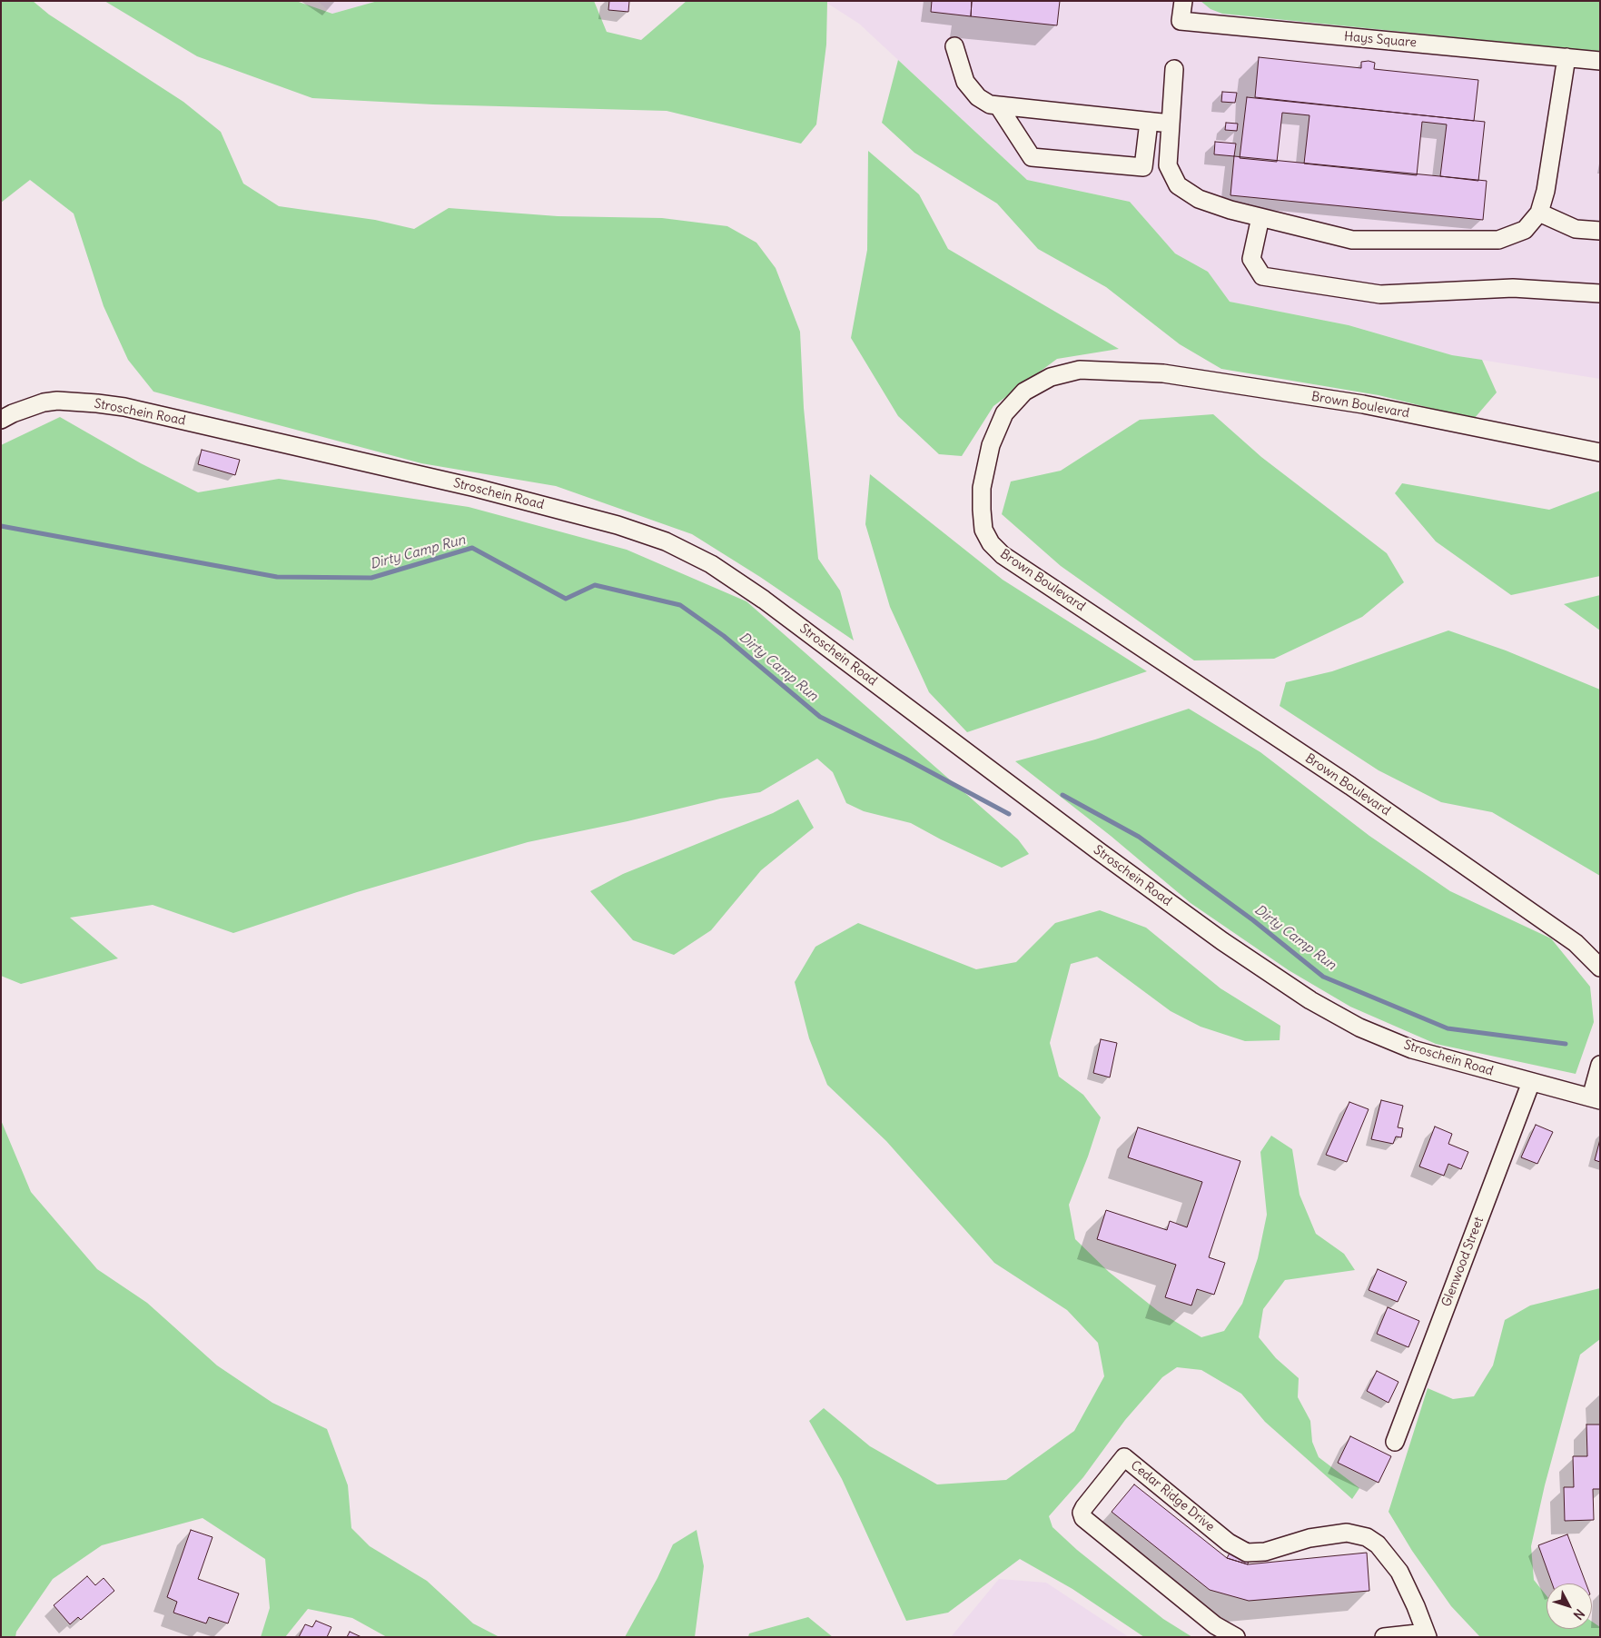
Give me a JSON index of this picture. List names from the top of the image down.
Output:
{
  "streets": {
    "street": [
      "Hays Square",
      "Brown Boulevard",
      "Stroschein Road",
      "Glenwood Street",
      "Cedar Ridge Drive"
    ]
  },
  "crossings": [
    ["Stroschein Road", "Glenwood Street"]
  ],
  "water": ["Dirty Camp Run"],
  "north": "bottom right"
}
